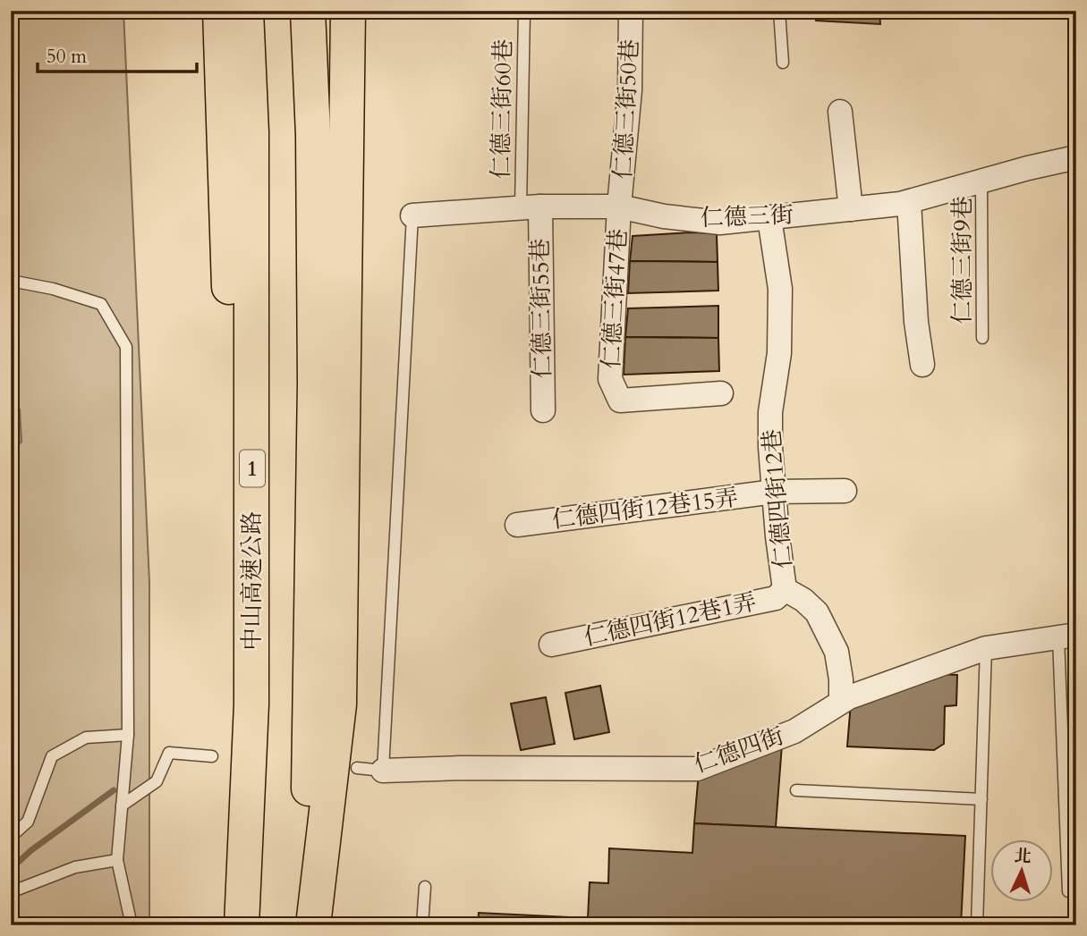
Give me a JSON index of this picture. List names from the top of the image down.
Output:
{
  "streets": {
    "highway": ["1", "中山高速公路"],
    "street": [
      "仁德三街50巷",
      "仁德三街",
      "仁德三街47巷",
      "仁德三街55巷",
      "仁德四街12巷",
      "仁德四街12巷15弄",
      "仁德四街12巷1弄",
      "仁德四街"
    ],
    "lane": ["仁德三街60巷", "仁德三街9巷"]
  },
  "crossings": [
    ["仁德三街60巷", "仁德三街"],
    ["仁德三街60巷", "仁德三街55巷"],
    ["仁德三街50巷", "仁德三街"],
    ["仁德三街50巷", "仁德三街47巷"],
    ["仁德三街", "仁德三街9巷"],
    ["仁德三街", "仁德三街47巷"],
    ["仁德三街", "仁德三街55巷"],
    ["仁德三街", "仁德四街12巷"],
    ["仁德四街12巷", "仁德四街12巷15弄"],
    ["仁德四街12巷", "仁德四街12巷1弄"],
    ["仁德四街12巷", "仁德四街"]
  ],
  "scale_bar": "50 m",
  "north": "top"
}
